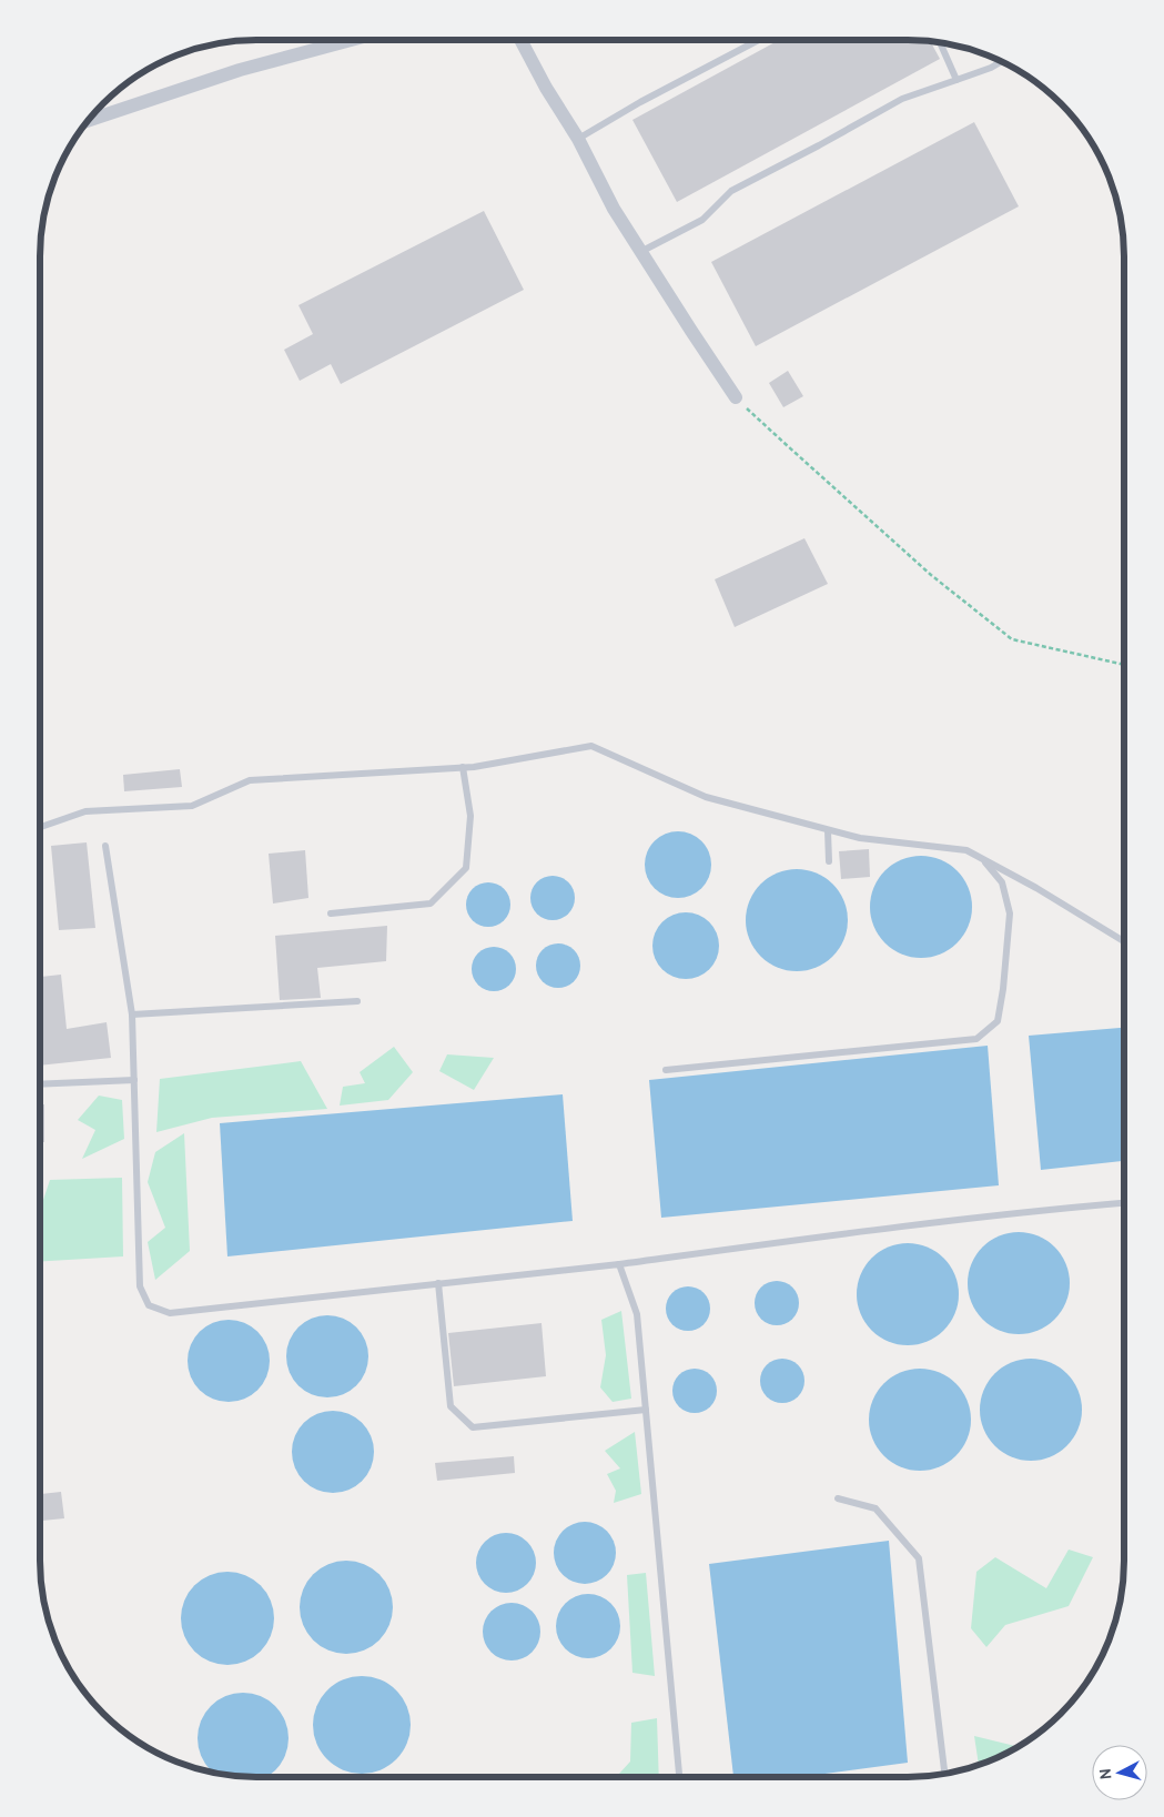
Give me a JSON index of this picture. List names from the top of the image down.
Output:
{
  "north": "left"
}
